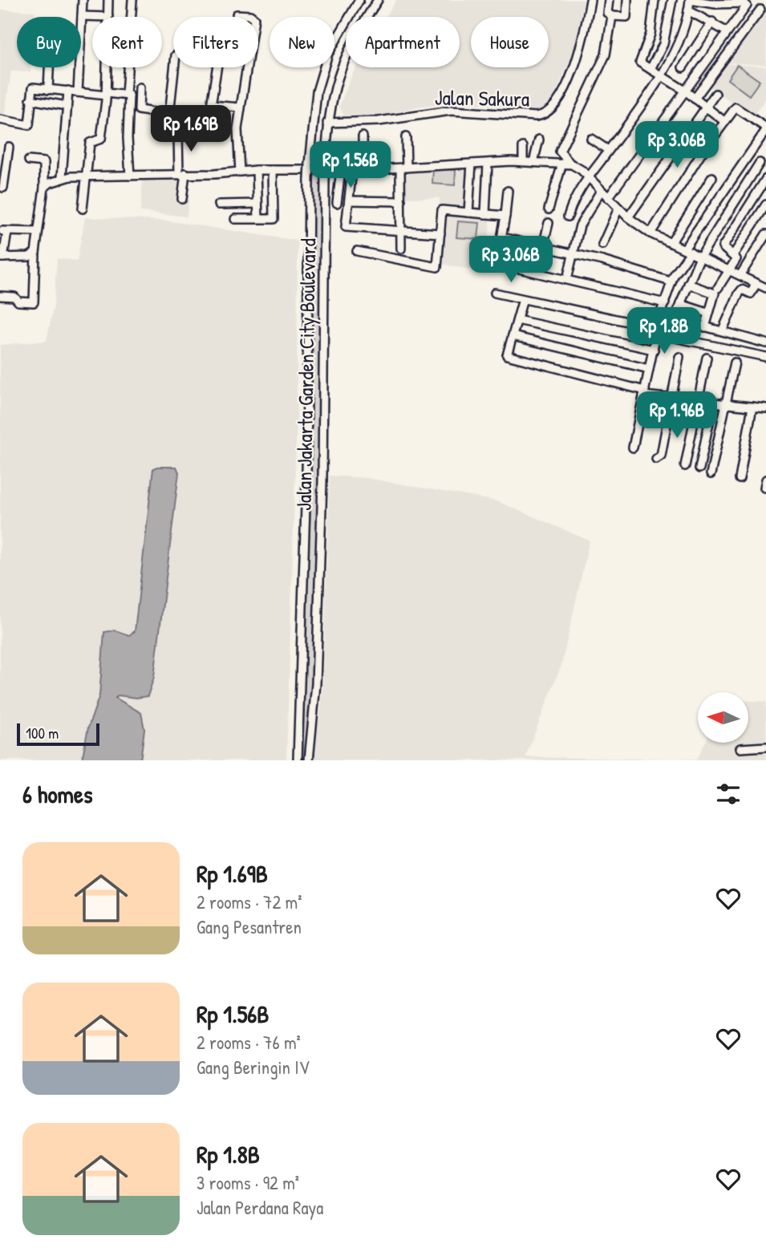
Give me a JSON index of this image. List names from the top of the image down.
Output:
{
  "streets": {
    "street": ["Jalan Sakura", "Jalan Jakarta Garden City Boulevard"]
  },
  "crossings": [
    ["Jalan Sakura", "Jalan Jakarta Garden City Boulevard"]
  ],
  "scale_bar": "100 m",
  "north": "left",
  "page": {
    "chip": [
      "Buy",
      "Rent",
      "Filters",
      "New",
      "Apartment",
      "House"
    ],
    "price": [
      "Rp 1.69B",
      "Rp 3.06B",
      "Rp 1.56B",
      "Rp 3.06B",
      "Rp 1.8B",
      "Rp 1.96B"
    ],
    "scale": "100 m",
    "heading": "6 homes",
    "list": [
      {
        "name": "Rp 1.69B",
        "note": "2 rooms · 72 m² · Gang Pesantren"
      },
      {
        "name": "Rp 1.56B",
        "note": "2 rooms · 76 m² · Gang Beringin IV"
      },
      {
        "name": "Rp 1.8B",
        "note": "3 rooms · 92 m² · Jalan Perdana Raya"
      }
    ]
  }
}
